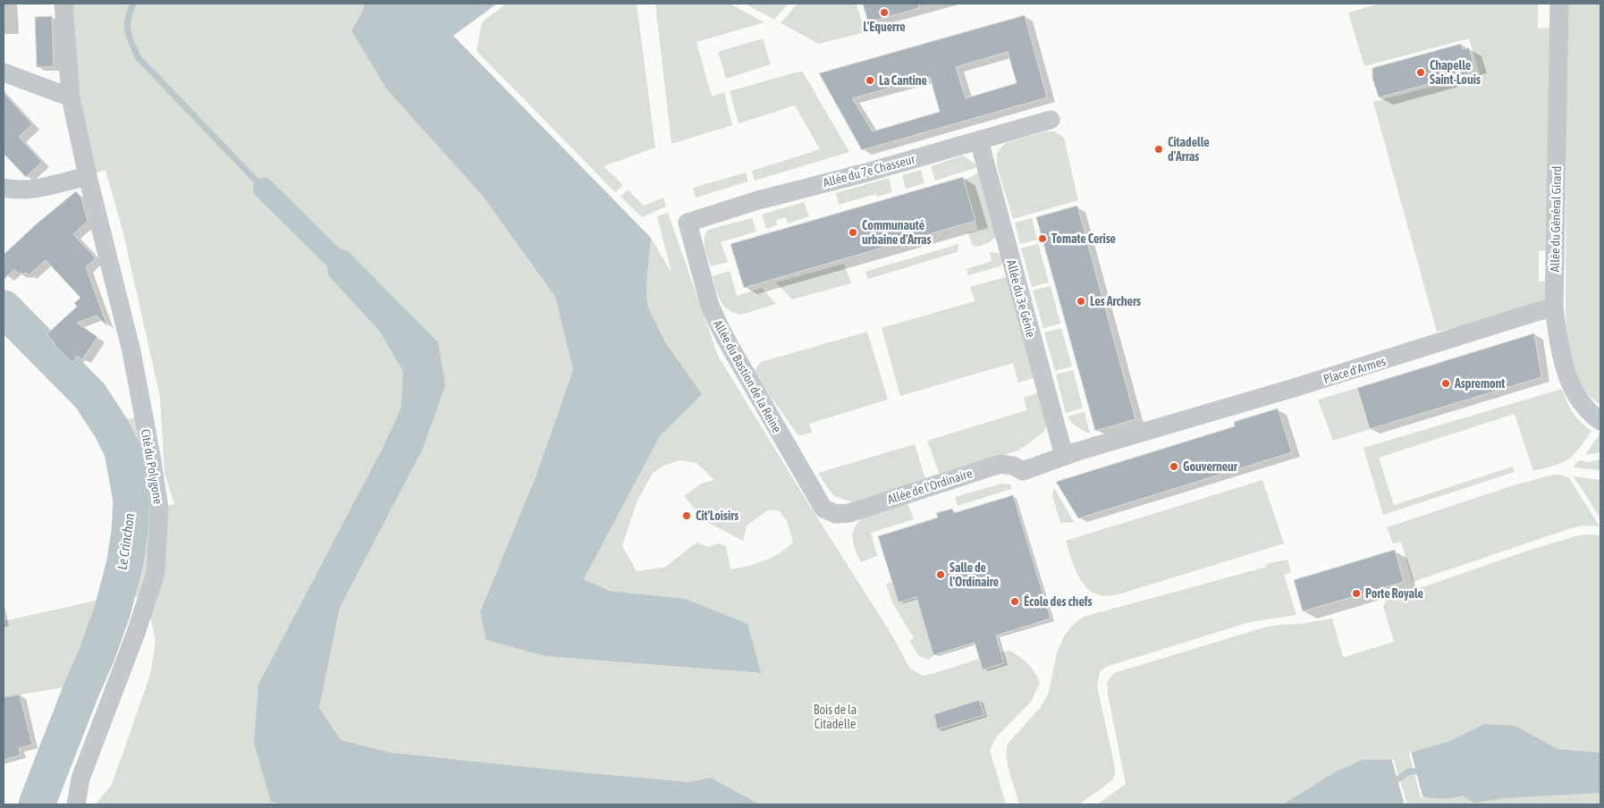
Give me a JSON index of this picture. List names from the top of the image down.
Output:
{
  "streets": {
    "street": [
      "Allée du 7e Chasseur",
      "Allée du Général Girard",
      "Allée du 3e Génie",
      "Place d'Armes",
      "Allée du Bastion de la Reine",
      "Cité du Polygone",
      "Allée de l'Ordinaire"
    ]
  },
  "crossings": [
    ["Allée du 7e Chasseur", "Allée du 3e Génie"],
    ["Allée du 7e Chasseur", "Allée du Bastion de la Reine"],
    ["Allée du Général Girard", "Place d'Armes"],
    ["Allée du 3e Génie", "Place d'Armes"],
    ["Place d'Armes", "Allée de l'Ordinaire"],
    ["Allée du Bastion de la Reine", "Allée de l'Ordinaire"]
  ],
  "water": ["Le Crinchon"],
  "parks": ["Bois de la Citadelle"],
  "places": [
    "L'Equerre",
    "Chapelle Saint-Louis",
    "La Cantine",
    "Citadelle d'Arras",
    "Communauté urbaine d'Arras",
    "Tomate Cerise",
    "Les Archers",
    "Aspremont",
    "Gouverneur",
    "Cit'Loisirs",
    "Salle de l'Ordinaire",
    "Porte Royale",
    "École des chefs"
  ]
}
